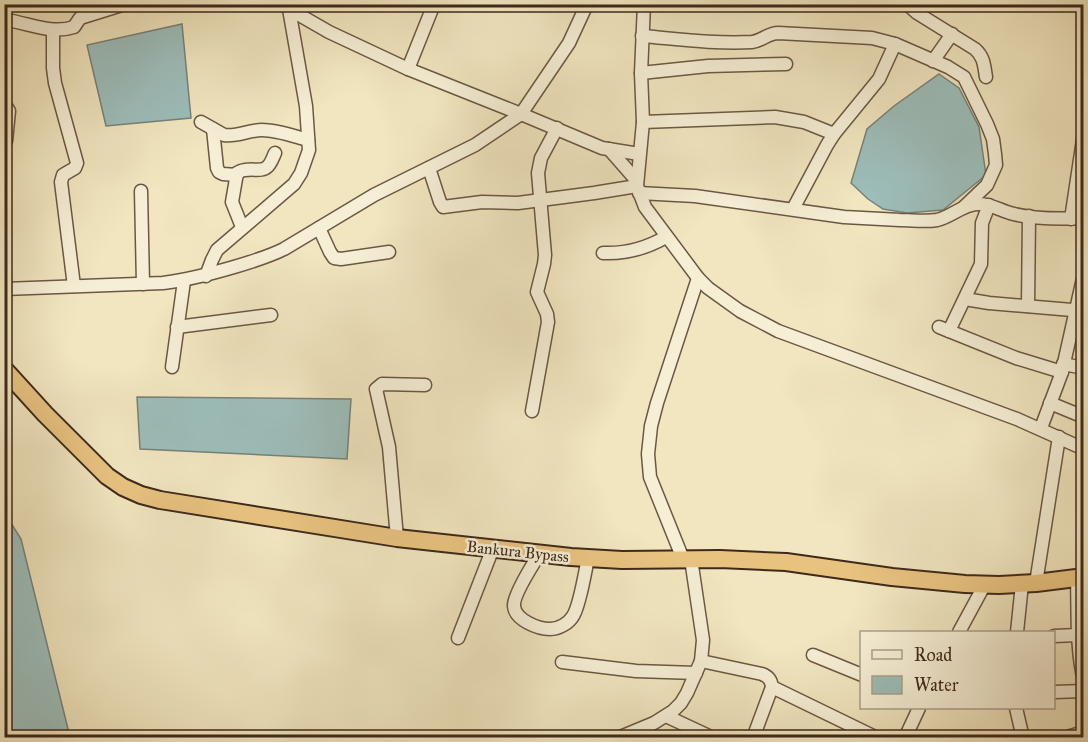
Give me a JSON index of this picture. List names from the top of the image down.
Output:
{
  "streets": {
    "highway": ["Bankura Bypass"]
  },
  "legend": ["Road", "Water"]
}
